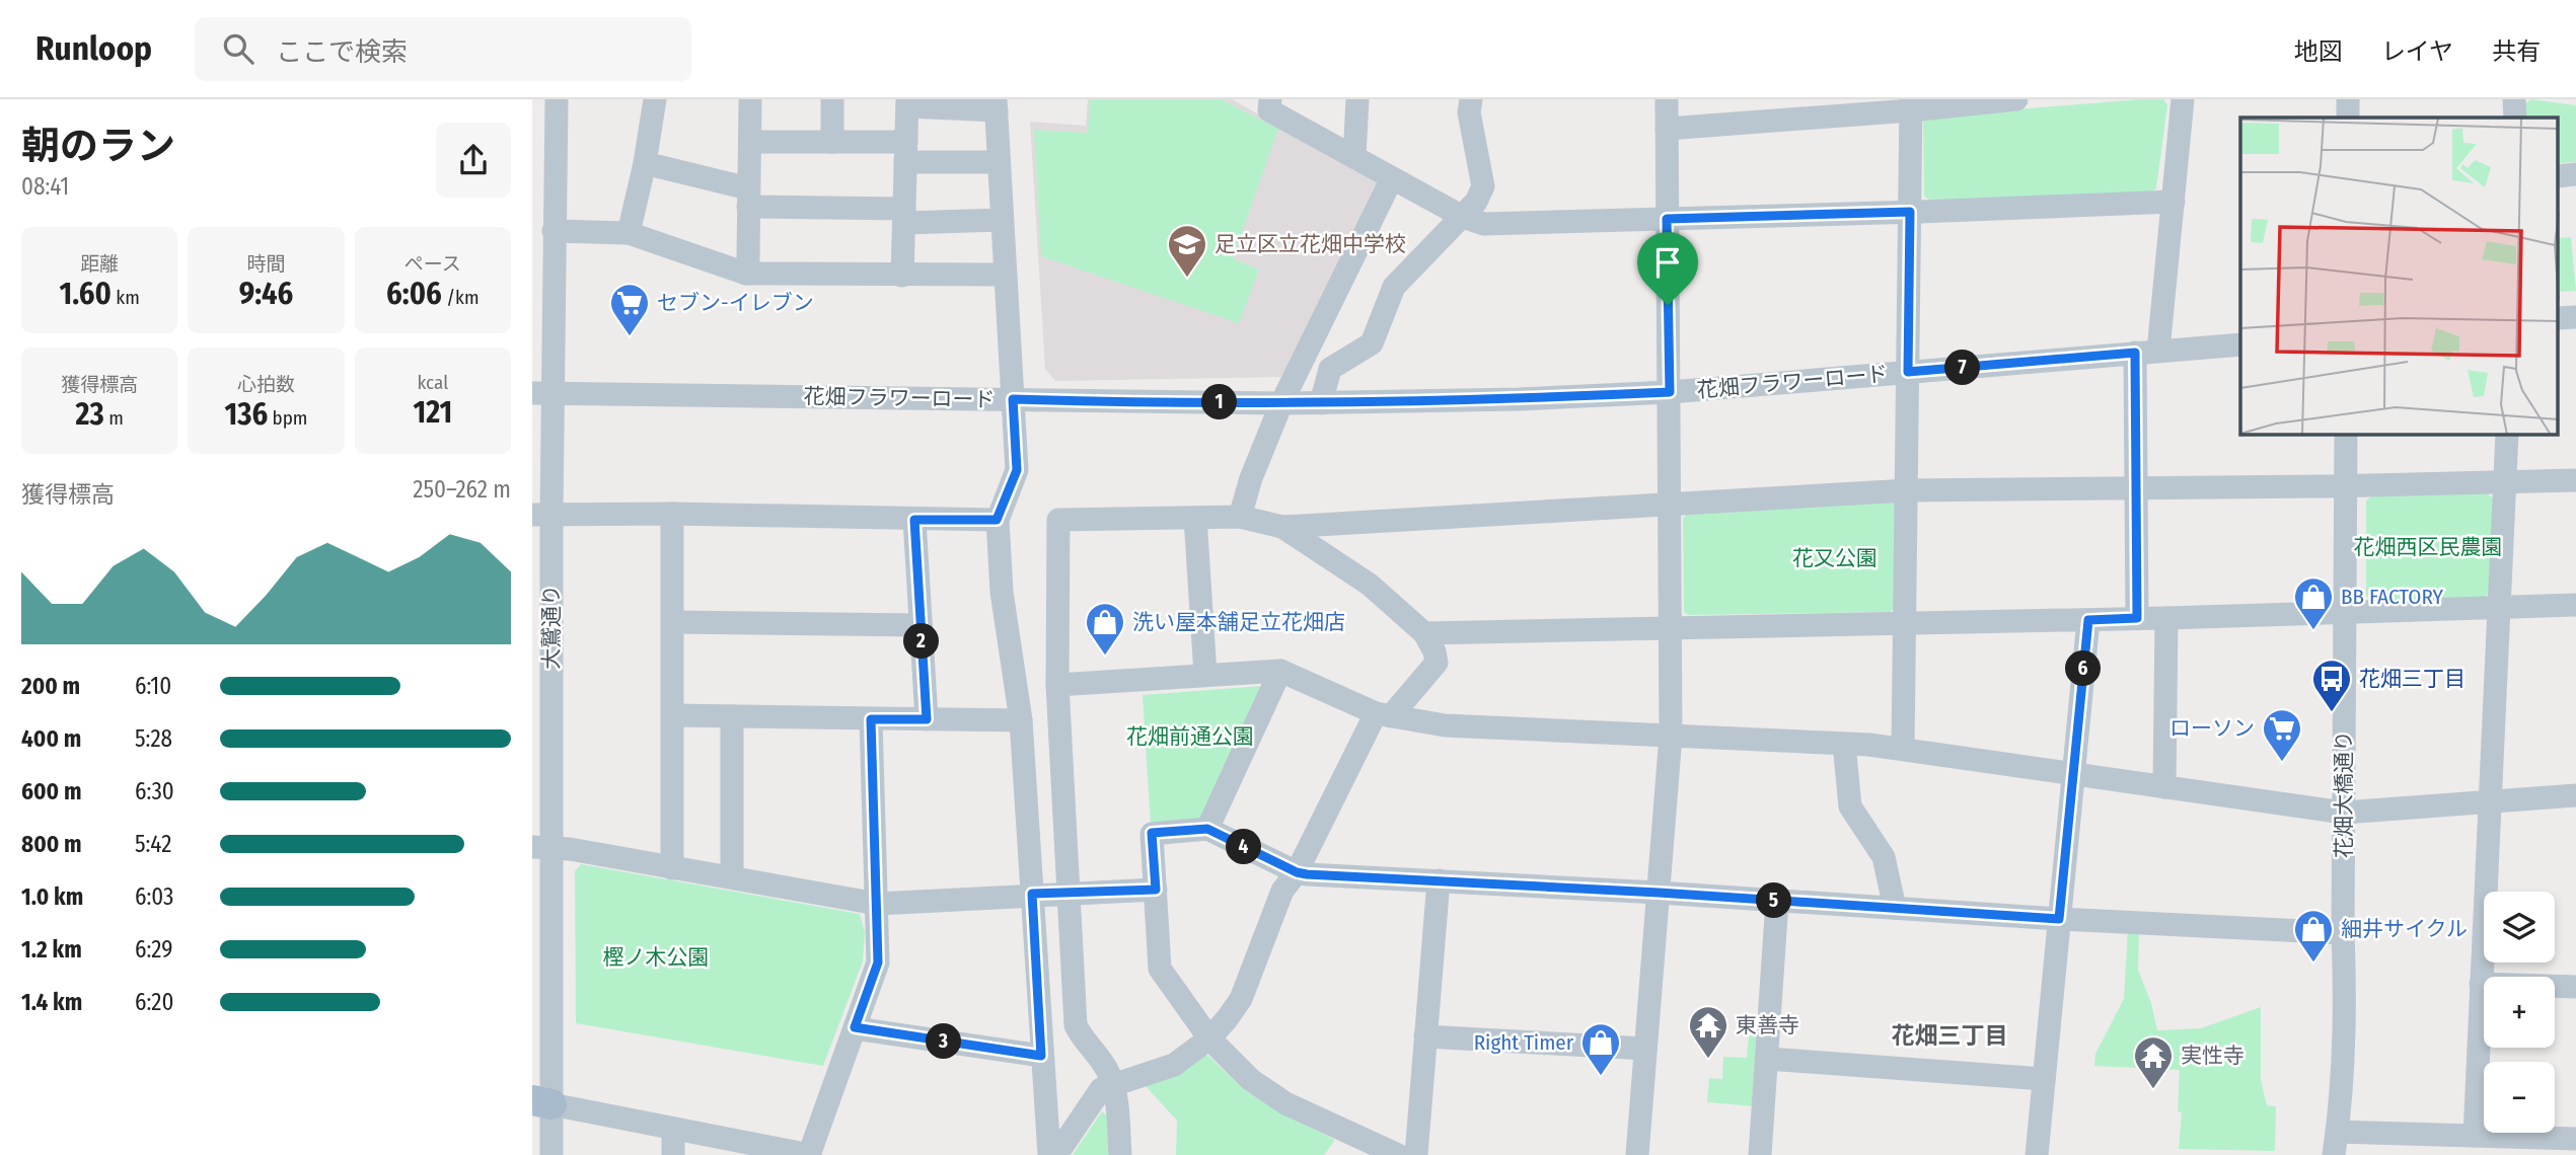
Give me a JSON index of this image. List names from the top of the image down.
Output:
{
  "streets": {
    "street": ["花畑フラワーロード", "大鷲通り", "花畑大橋通り"]
  },
  "crossings": [
    ["花畑フラワーロード", "大鷲通り"]
  ],
  "districts": ["花畑三丁目"],
  "parks": [
    "花畑西区民農園",
    "花又公園",
    "花畑前通公園",
    "樫ノ木公園"
  ],
  "places": {
    "school or university": ["足立区立花畑中学校"],
    "supermarket": ["セブン-イレブン", "ローソン"],
    "shop": [
      "BB FACTORY",
      "洗い屋本舗足立花畑店",
      "細井サイクル",
      "Right Timer"
    ],
    "bus stop": ["花畑三丁目"],
    "temple": ["東善寺", "実性寺"]
  },
  "page": {
    "header": "Runloop",
    "search": "ここで検索",
    "nav": ["地図", "レイヤ", "共有"],
    "heading": ["朝のラン", "08:41"],
    "stats": [
      ["距離", "1.60 km"],
      ["時間", "9:46"],
      ["ペース", "6:06 /km"],
      ["獲得標高", "23 m"],
      ["心拍数", "136 bpm"],
      ["kcal", "121"]
    ],
    "pins": [
      "7",
      "1",
      "2",
      "6",
      "4",
      "5",
      "3"
    ],
    "chart": ["獲得標高", "250–262 m"],
    "list": [
      {
        "name": "200 m",
        "note": "6:10"
      },
      {
        "name": "400 m",
        "note": "5:28"
      },
      {
        "name": "600 m",
        "note": "6:30"
      },
      {
        "name": "800 m",
        "note": "5:42"
      },
      {
        "name": "1.0 km",
        "note": "6:03"
      },
      {
        "name": "1.2 km",
        "note": "6:29"
      },
      {
        "name": "1.4 km",
        "note": "6:20"
      }
    ],
    "map_buttons": ["+", "−"]
  }
}
